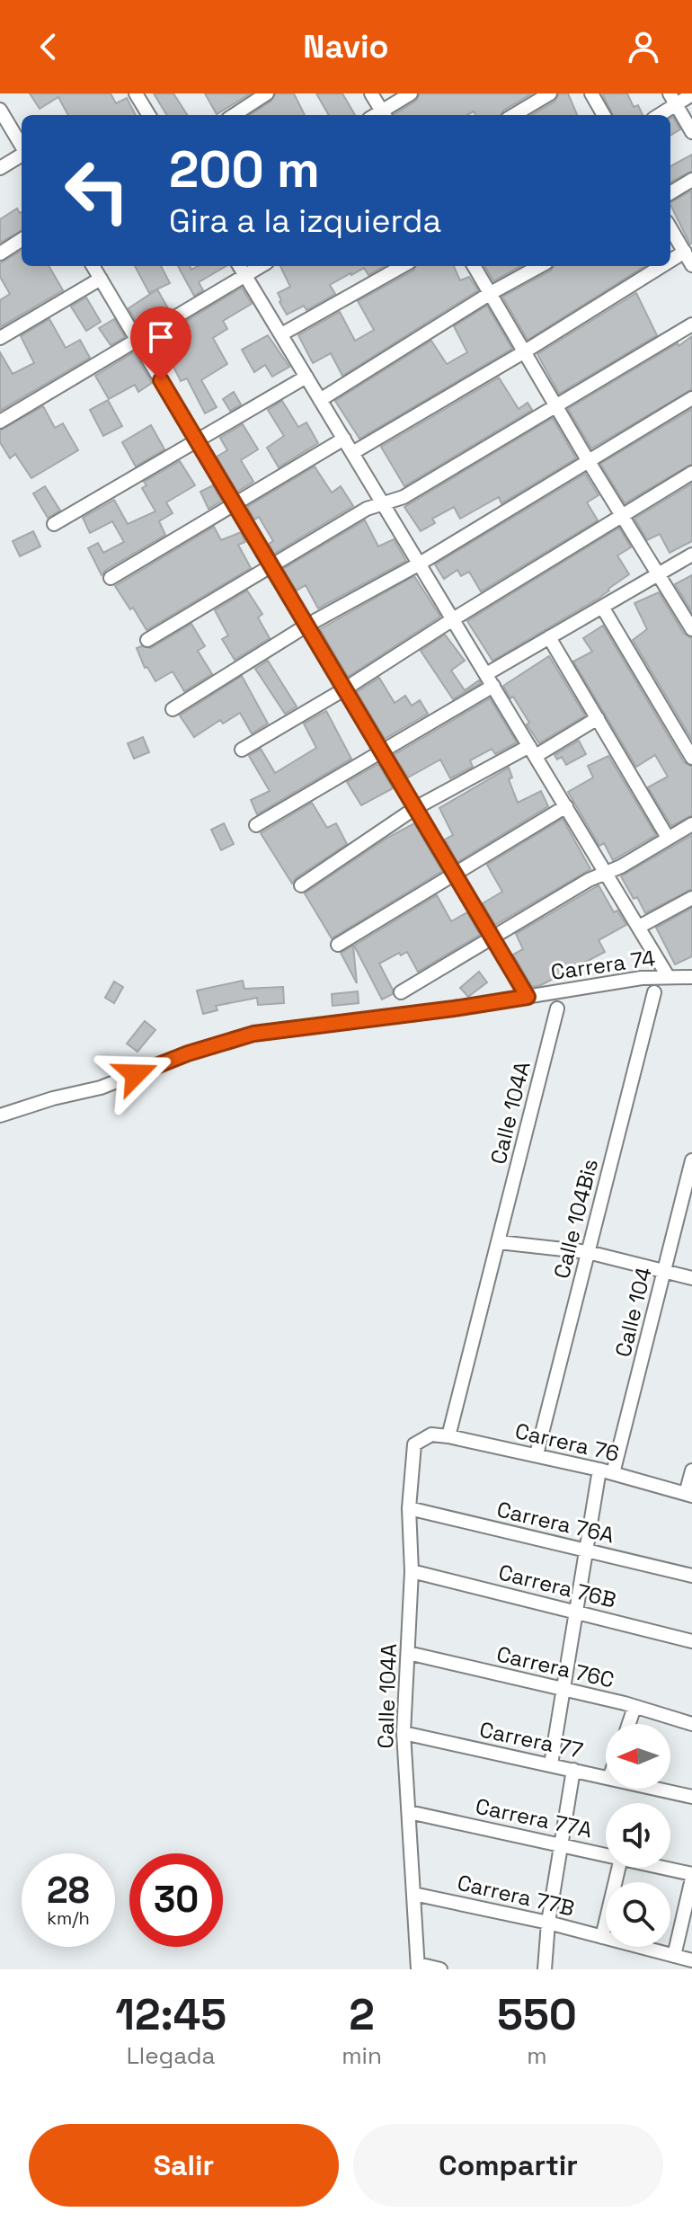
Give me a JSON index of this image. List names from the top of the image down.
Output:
{
  "streets": {
    "street": [
      "Carrera 74",
      "Calle 104A",
      "Calle 104Bis",
      "Calle 104",
      "Carrera 76",
      "Carrera 76A",
      "Carrera 76B",
      "Carrera 76C",
      "Carrera 77",
      "Carrera 77A",
      "Carrera 77B"
    ]
  },
  "crossings": [
    ["Calle 104A", "Carrera 76"],
    ["Calle 104A", "Carrera 76A"],
    ["Calle 104A", "Carrera 76B"],
    ["Calle 104A", "Carrera 76C"],
    ["Calle 104A", "Carrera 77"],
    ["Calle 104A", "Carrera 77A"],
    ["Calle 104A", "Carrera 77B"],
    ["Calle 104Bis", "Carrera 76"],
    ["Calle 104", "Carrera 76"],
    ["Calle 104", "Carrera 76A"],
    ["Calle 104", "Carrera 76B"],
    ["Calle 104", "Carrera 76C"],
    ["Calle 104", "Carrera 77"]
  ],
  "north": "left",
  "page": {
    "header": "Navio",
    "turn": ["200 m", "Gira a la izquierda"],
    "speed": "28 km/h",
    "limit": "30",
    "eta": [
      "12:45",
      "Llegada",
      "2",
      "min",
      "550",
      "m"
    ],
    "buttons": ["Salir", "Compartir"]
  }
}
